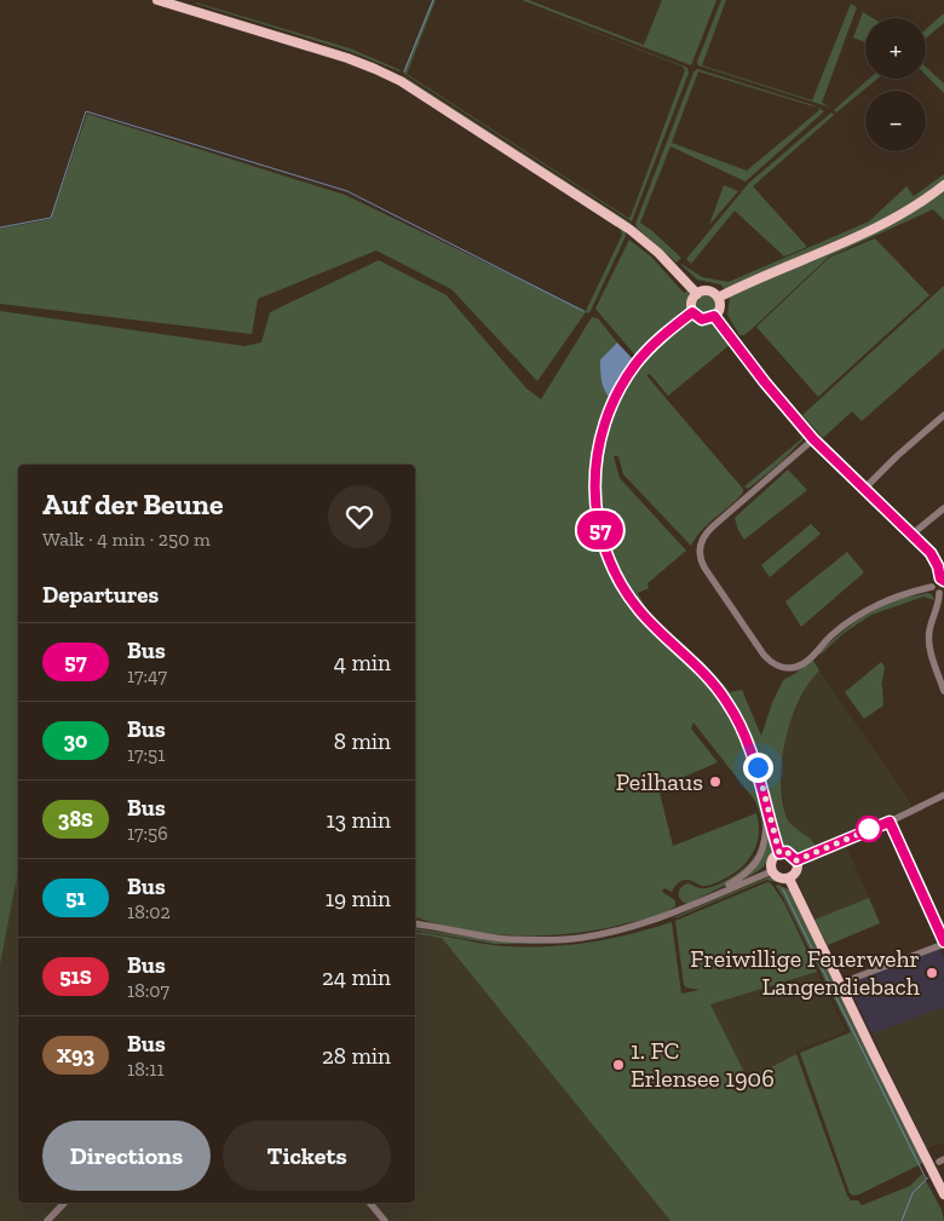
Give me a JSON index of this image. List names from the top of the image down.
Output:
{
  "places": ["Peilhaus", "Freiwillige Feuerwehr Langendiebach", "1. FC Erlensee 1906"],
  "lines": ["bus line 57"],
  "page": {
    "on_map": "57",
    "map_buttons": ["+", "−"],
    "heading": [
      ["Auf der Beune", "Walk · 4 min · 250 m"],
      "Departures"
    ],
    "list": [
      {
        "mark": "57",
        "name": "Bus",
        "note": "17:47",
        "value": "4 min"
      },
      {
        "mark": "30",
        "name": "Bus",
        "note": "17:51",
        "value": "8 min"
      },
      {
        "mark": "38S",
        "name": "Bus",
        "note": "17:56",
        "value": "13 min"
      },
      {
        "mark": "51",
        "name": "Bus",
        "note": "18:02",
        "value": "19 min"
      },
      {
        "mark": "51S",
        "name": "Bus",
        "note": "18:07",
        "value": "24 min"
      },
      {
        "mark": "X93",
        "name": "Bus",
        "note": "18:11",
        "value": "28 min"
      }
    ],
    "buttons": ["Directions", "Tickets"]
  }
}
